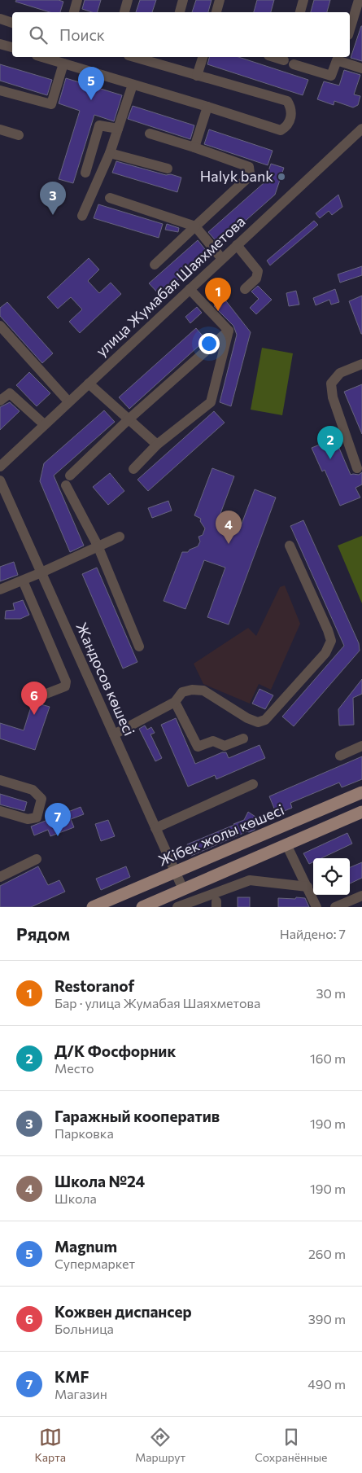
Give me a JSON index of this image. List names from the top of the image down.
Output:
{
  "streets": {
    "main road": ["Жібек жолы көшесі"],
    "street": ["улица Жумабая Шаяхметова", "Жандосов көшесі"]
  },
  "crossings": [
    ["Жандосов көшесі", "Жібек жолы көшесі"]
  ],
  "places": ["Halyk bank"],
  "page": {
    "search": "Поиск",
    "pins": [
      "5",
      "3",
      "1",
      "2",
      "4",
      "6",
      "7"
    ],
    "heading": ["Рядом", "Найдено: 7"],
    "list": [
      {
        "mark": "1",
        "name": "Restoranof",
        "note": "Бар · улица Жумабая Шаяхметова",
        "value": "30 m"
      },
      {
        "mark": "2",
        "name": "Д/К Фосфорник",
        "note": "Место",
        "value": "160 m"
      },
      {
        "mark": "3",
        "name": "Гаражный кооператив",
        "note": "Парковка",
        "value": "190 m"
      },
      {
        "mark": "4",
        "name": "Школа №24",
        "note": "Школа",
        "value": "190 m"
      },
      {
        "mark": "5",
        "name": "Magnum",
        "note": "Супермаркет",
        "value": "260 m"
      },
      {
        "mark": "6",
        "name": "Кожвен диспансер",
        "note": "Больница",
        "value": "390 m"
      },
      {
        "mark": "7",
        "name": "KMF",
        "note": "Магазин",
        "value": "490 m"
      }
    ],
    "nav": ["Карта", "Маршрут", "Сохранённые"]
  }
}
